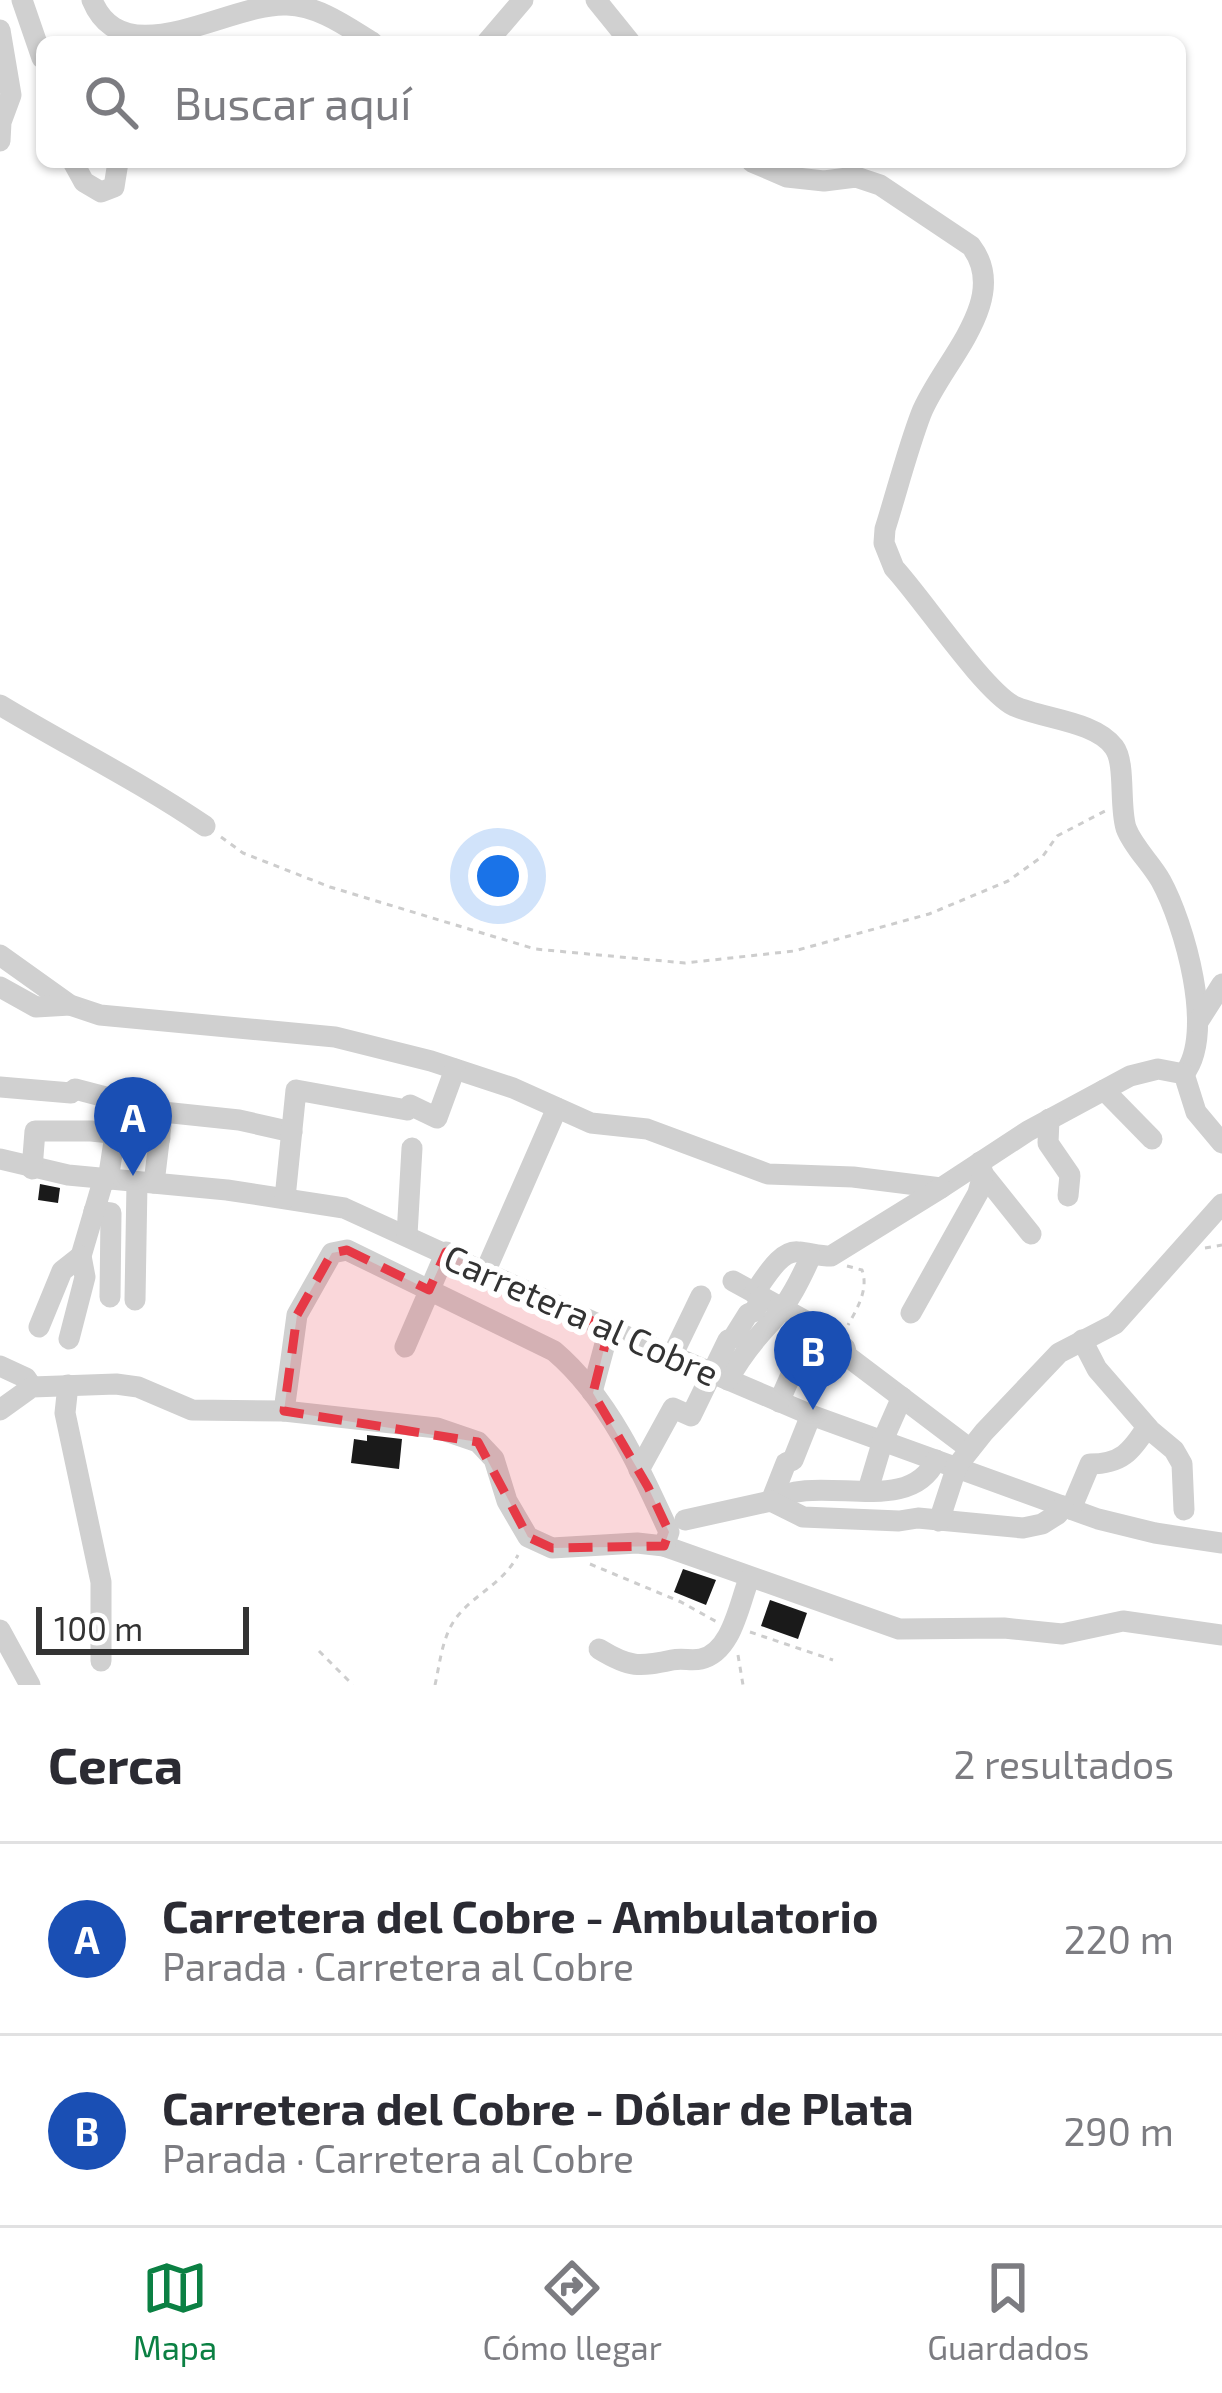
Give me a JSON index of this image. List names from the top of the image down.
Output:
{
  "streets": {
    "street": ["Carretera al Cobre"]
  },
  "scale_bar": "100 m",
  "page": {
    "search": "Buscar aquí",
    "pins": ["A", "B"],
    "scale": "100 m",
    "heading": ["Cerca", "2 resultados"],
    "list": [
      {
        "mark": "A",
        "name": "Carretera del Cobre - Ambulatorio",
        "note": "Parada · Carretera al Cobre",
        "value": "220 m"
      },
      {
        "mark": "B",
        "name": "Carretera del Cobre - Dólar de Plata",
        "note": "Parada · Carretera al Cobre",
        "value": "290 m"
      }
    ],
    "nav": ["Mapa", "Cómo llegar", "Guardados"]
  }
}
